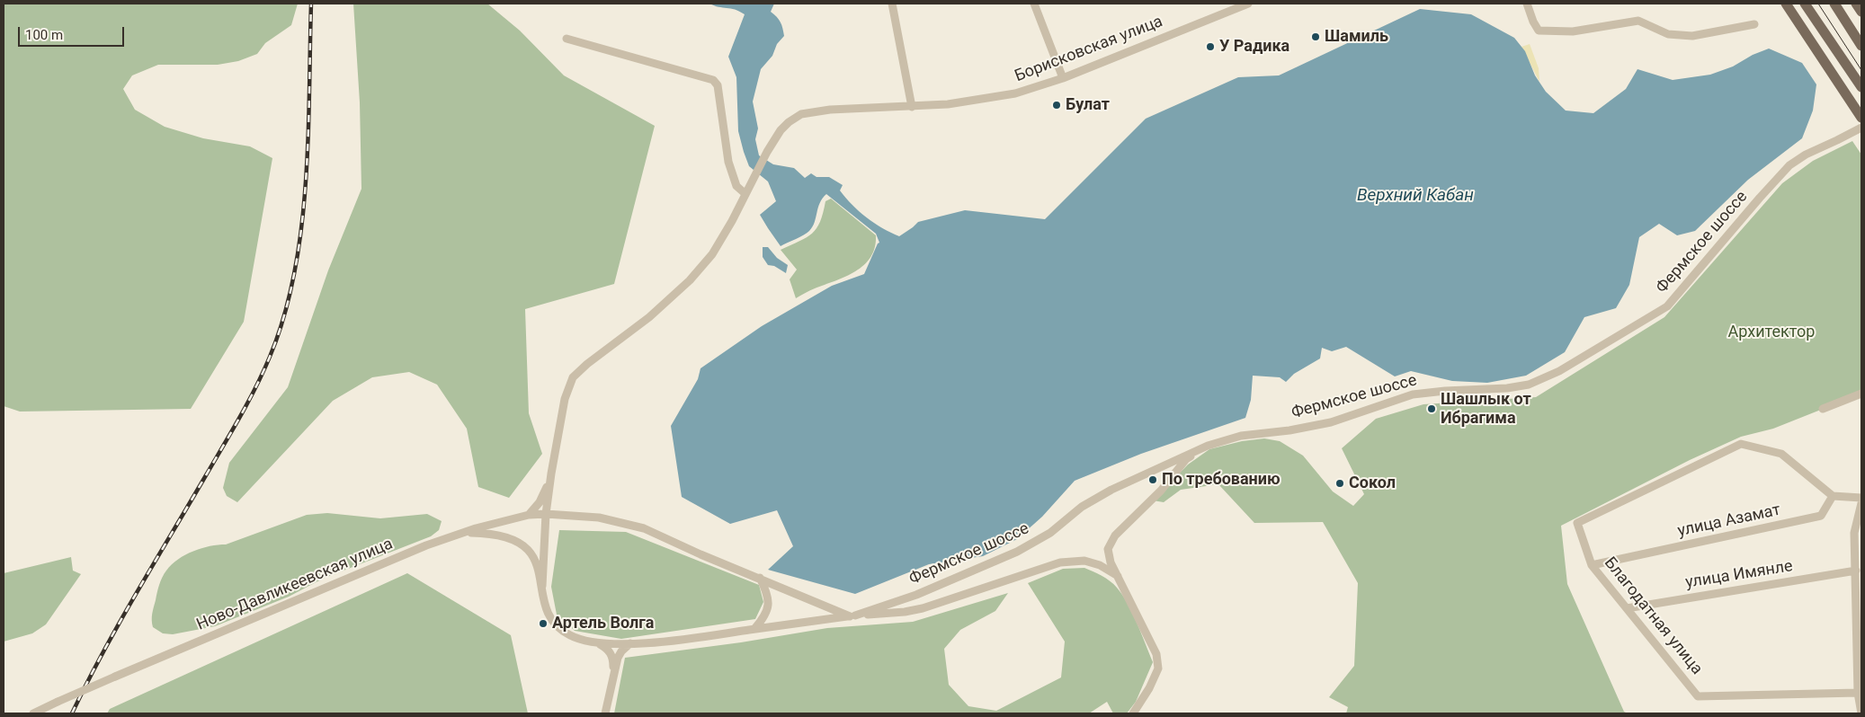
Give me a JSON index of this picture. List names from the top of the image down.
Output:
{
  "streets": {
    "street": [
      "Борисковская улица",
      "Фермское шоссе",
      "улица Азамат",
      "улица Имянле",
      "Ново-Давликеевская улица",
      "Благодатная улица"
    ]
  },
  "crossings": [
    ["Фермское шоссе", "Ново-Давликеевская улица"],
    ["улица Азамат", "Благодатная улица"],
    ["улица Имянле", "Благодатная улица"]
  ],
  "water": ["Верхний Кабан"],
  "parks": ["Архитектор"],
  "places": [
    "Шамиль",
    "У Радика",
    "Булат",
    "Шашлык от Ибрагима",
    "По требованию",
    "Сокол",
    "Артель Волга"
  ],
  "scale_bar": "100 m"
}
